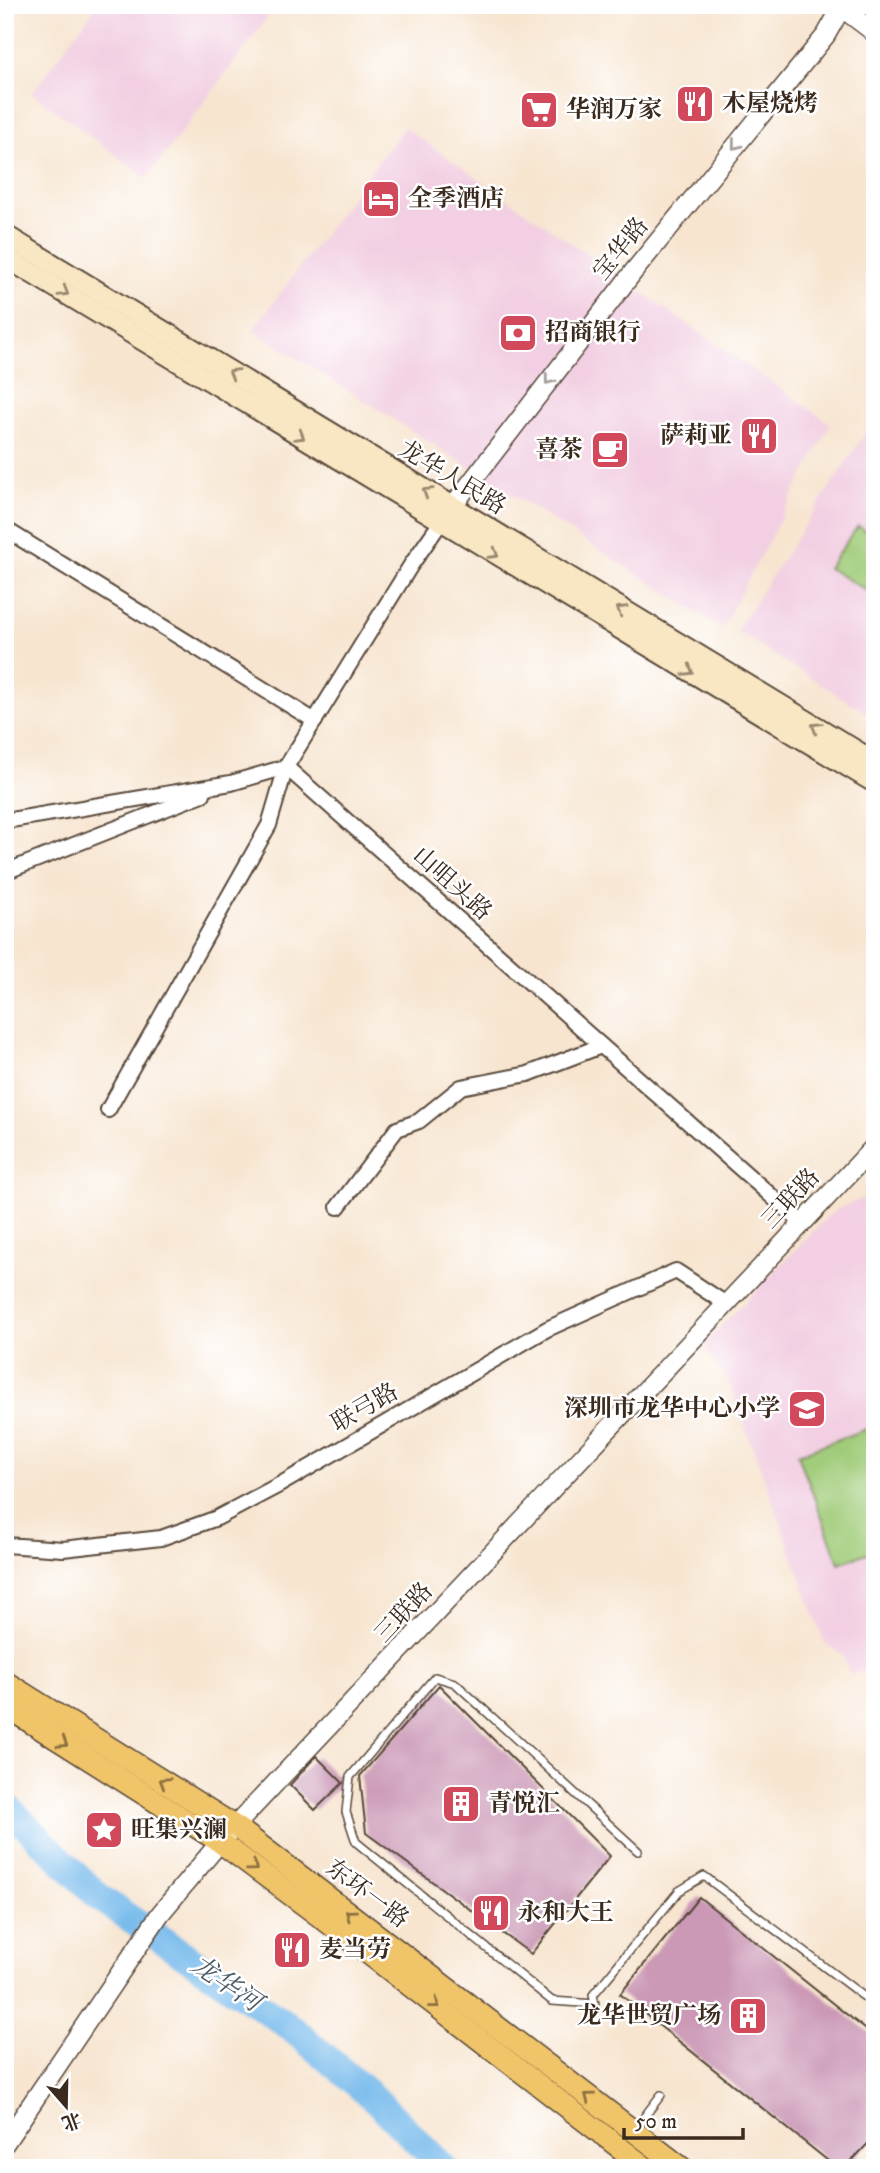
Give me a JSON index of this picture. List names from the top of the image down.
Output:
{
  "streets": {
    "main road": ["龙华人民路", "东环一路"],
    "street": [
      "宝华路",
      "山咀头路",
      "三联路",
      "联弓路"
    ]
  },
  "crossings": [
    ["宝华路", "龙华人民路"],
    ["山咀头路", "三联路"],
    ["三联路", "联弓路"],
    ["三联路", "东环一路"]
  ],
  "one_way": ["宝华路"],
  "water": ["龙华河"],
  "places": {
    "restaurant": [
      "木屋烧烤",
      "萨莉亚",
      "永和大王",
      "麦当劳"
    ],
    "supermarket": ["华润万家"],
    "hotel": ["全季酒店"],
    "bank": ["招商银行"],
    "cafe": ["喜茶"],
    "school or university": ["深圳市龙华中心小学"],
    "building": ["青悦汇", "龙华世贸广场"],
    "place": ["旺集兴澜"]
  },
  "scale_bar": "50 m",
  "north": "bottom"
}
